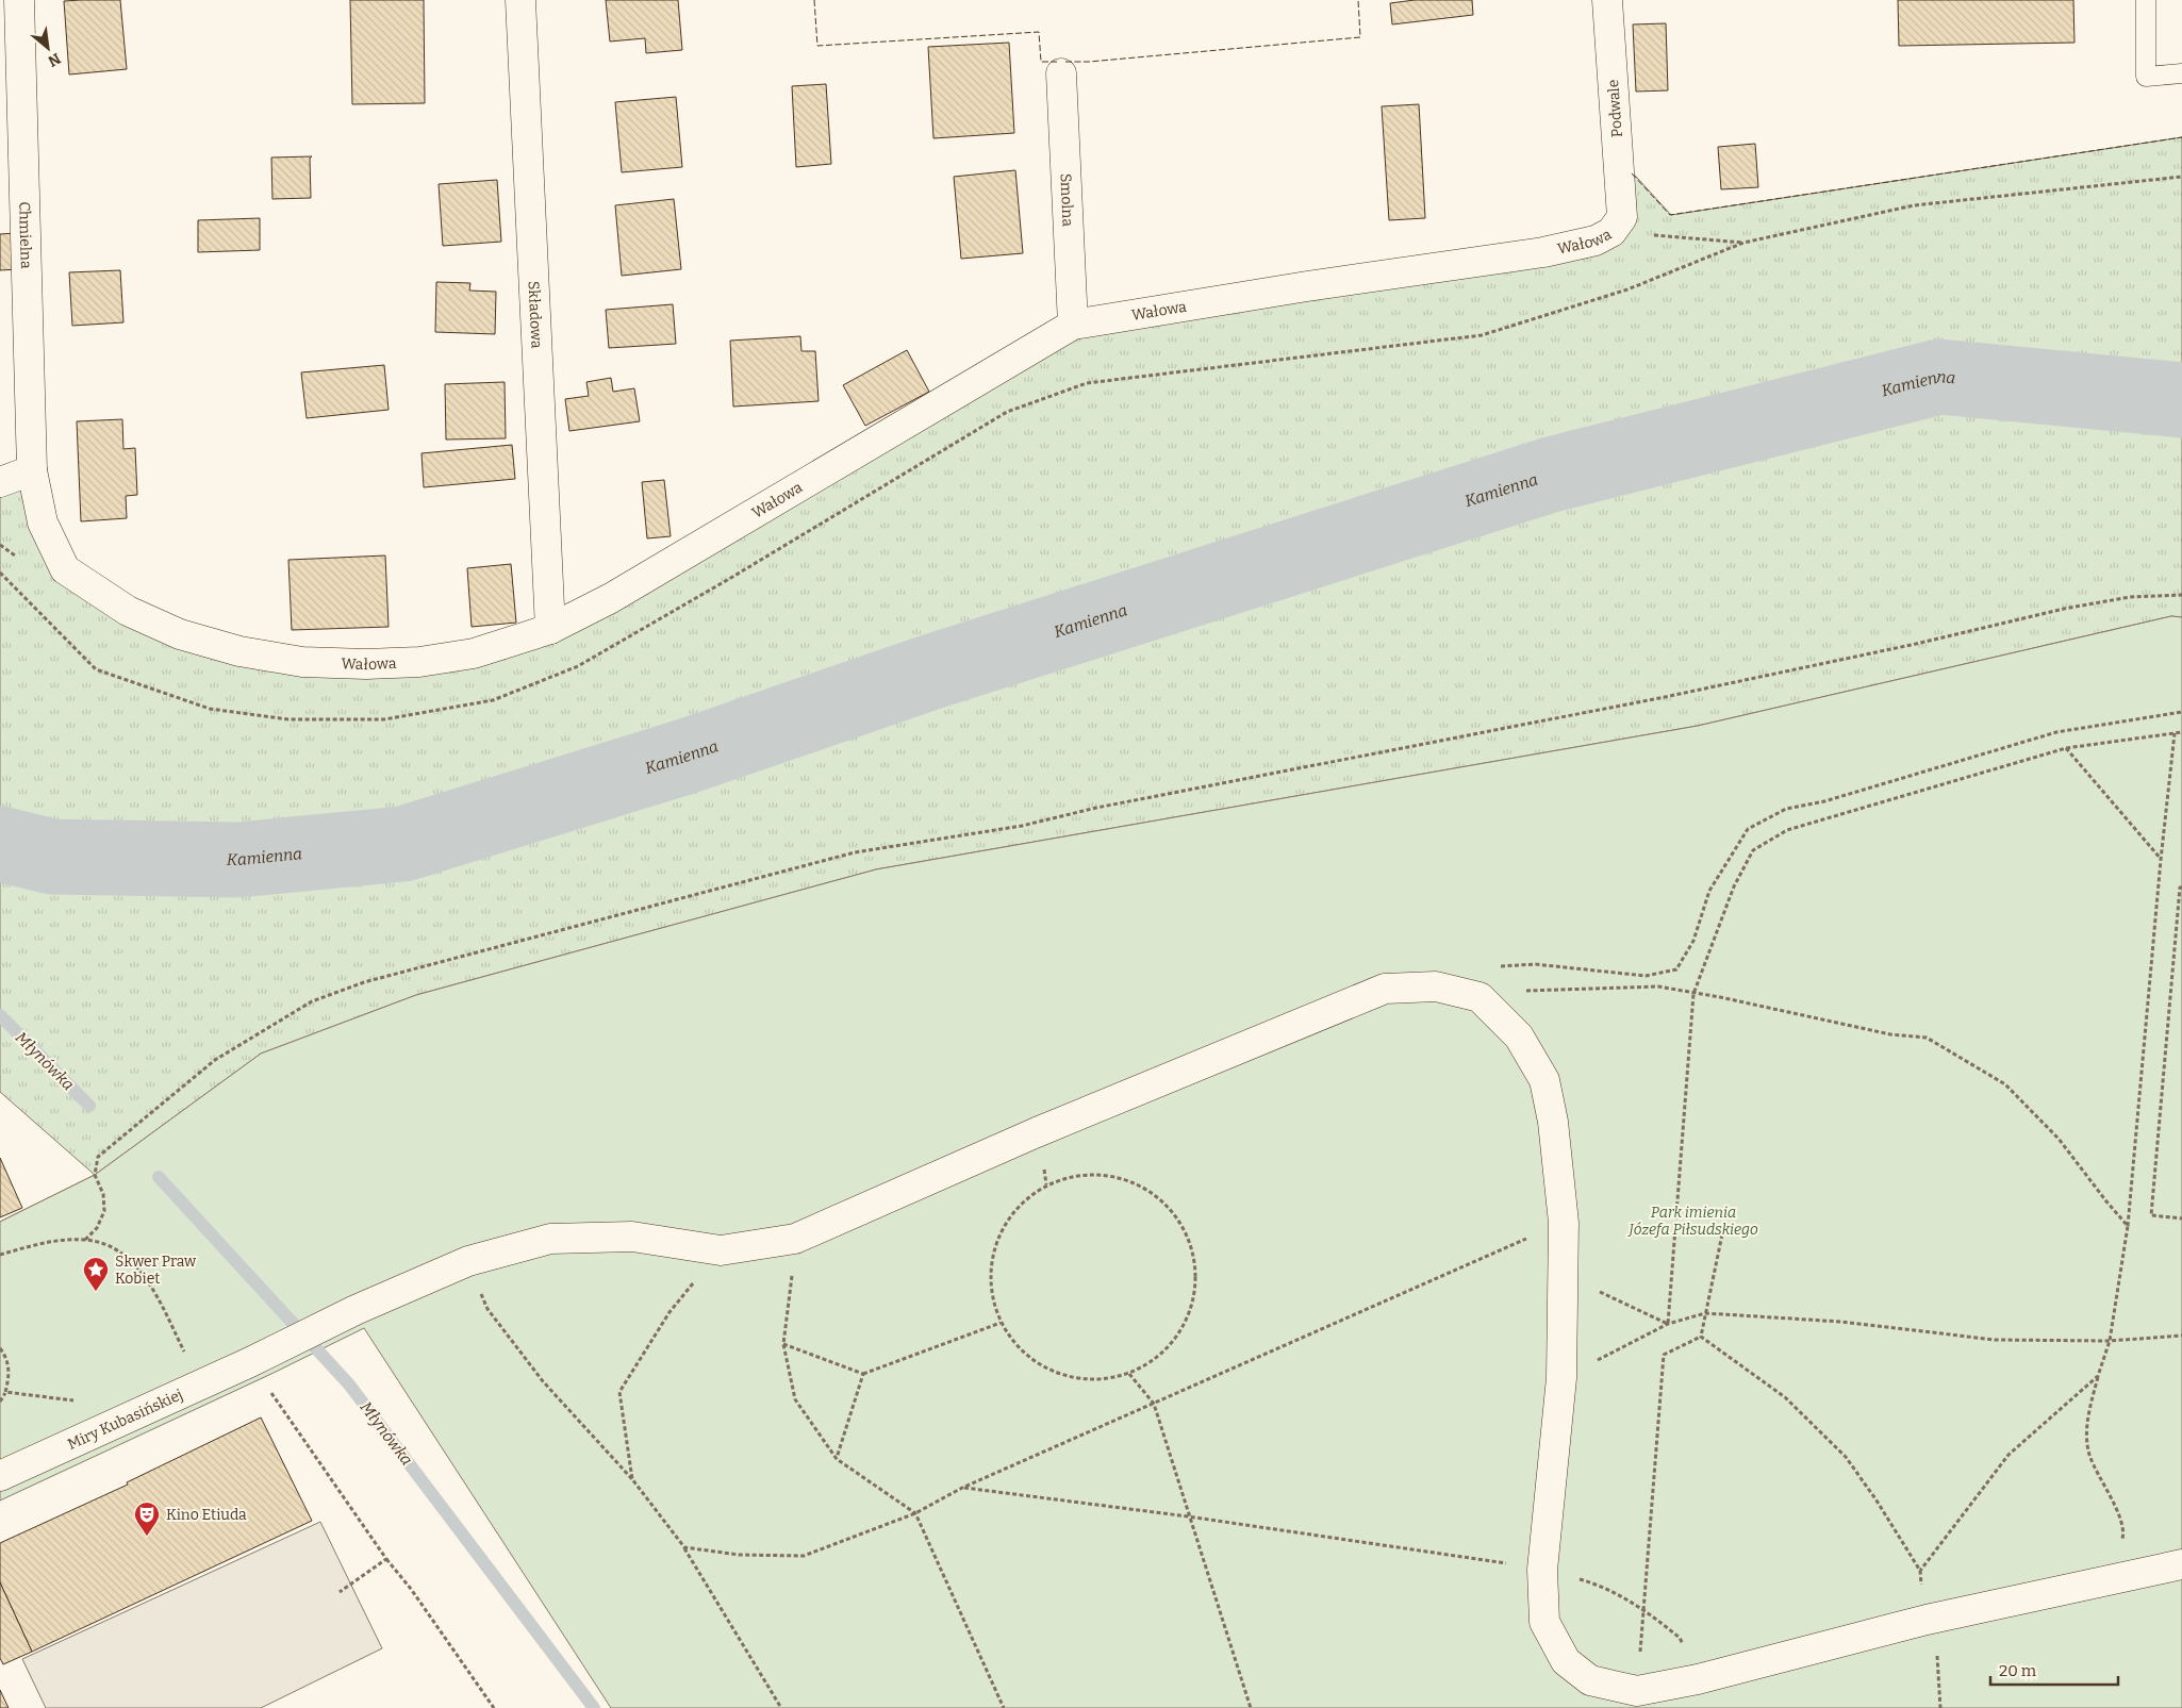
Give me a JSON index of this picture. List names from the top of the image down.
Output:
{
  "streets": {
    "street": [
      "Podwale",
      "Smolna",
      "Chmielna",
      "Wałowa",
      "Składowa",
      "Miry Kubasińskiej"
    ]
  },
  "crossings": [
    ["Podwale", "Wałowa"],
    ["Smolna", "Wałowa"],
    ["Chmielna", "Wałowa"],
    ["Wałowa", "Składowa"]
  ],
  "water": ["Kamienna", "Młynówka"],
  "parks": ["Park imienia Józefa Piłsudskiego"],
  "places": {
    "place": ["Skwer Praw Kobiet"],
    "theatre": ["Kino Etiuda"]
  },
  "scale_bar": "20 m",
  "north": "bottom right"
}
